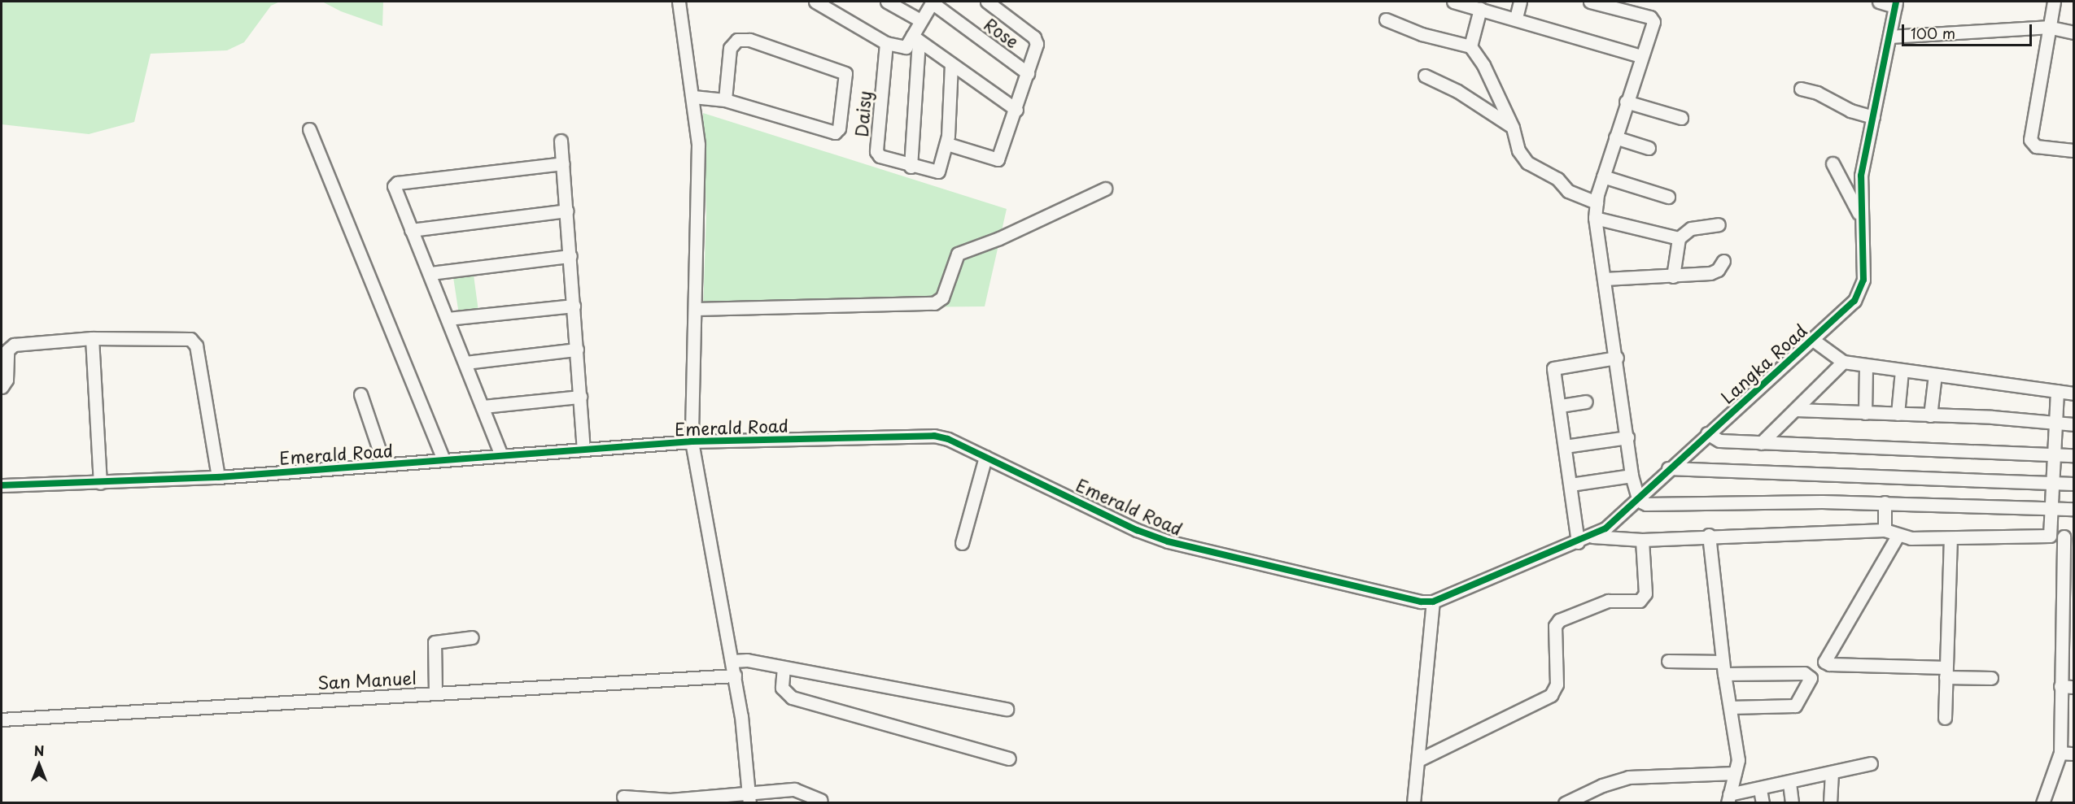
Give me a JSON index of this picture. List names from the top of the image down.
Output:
{
  "streets": {
    "street": [
      "Rose",
      "Daisy",
      "Langka Road",
      "Emerald Road",
      "San Manuel"
    ]
  },
  "crossings": [
    ["Langka Road", "Emerald Road"]
  ],
  "scale_bar": "100 m",
  "north": "top"
}
